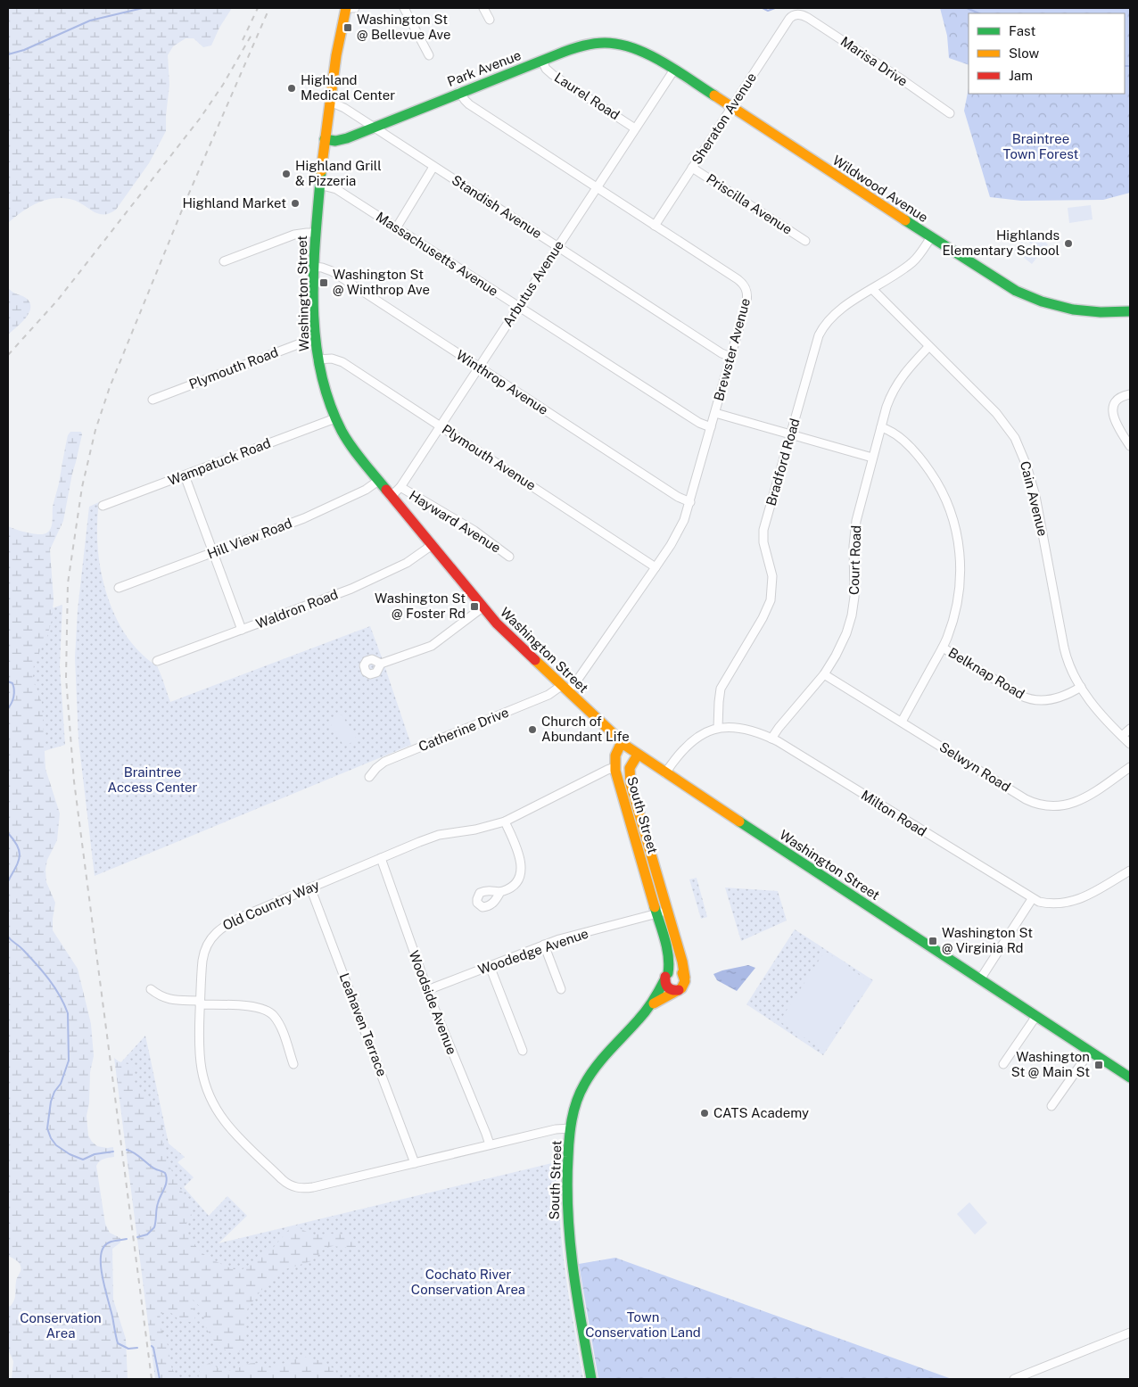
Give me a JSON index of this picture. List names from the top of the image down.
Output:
{
  "streets": {
    "main road": [
      "Park Avenue",
      "Wildwood Avenue",
      "Washington Street",
      "South Street"
    ],
    "street": [
      "Marisa Drive",
      "Laurel Road",
      "Sheraton Avenue",
      "Priscilla Avenue",
      "Standish Avenue",
      "Massachusetts Avenue",
      "Arbutus Avenue",
      "Brewster Avenue",
      "Plymouth Road",
      "Winthrop Avenue",
      "Plymouth Avenue",
      "Wampatuck Road",
      "Bradford Road",
      "Cain Avenue",
      "Hayward Avenue",
      "Hill View Road",
      "Court Road",
      "Waldron Road",
      "Belknap Road",
      "Catherine Drive",
      "Selwyn Road",
      "Milton Road",
      "Old Country Way",
      "Woodedge Avenue",
      "Woodside Avenue",
      "Leahaven Terrace"
    ]
  },
  "crossings": [
    ["Marisa Drive", "Sheraton Avenue"],
    ["Park Avenue", "Laurel Road"],
    ["Park Avenue", "Wildwood Avenue"],
    ["Park Avenue", "Standish Avenue"],
    ["Park Avenue", "Washington Street"],
    ["Park Avenue", "Brewster Avenue"],
    ["Laurel Road", "Arbutus Avenue"],
    ["Sheraton Avenue", "Wildwood Avenue"],
    ["Sheraton Avenue", "Priscilla Avenue"],
    ["Sheraton Avenue", "Brewster Avenue"],
    ["Wildwood Avenue", "Arbutus Avenue"],
    ["Wildwood Avenue", "Bradford Road"],
    ["Standish Avenue", "Arbutus Avenue"],
    ["Standish Avenue", "Washington Street"],
    ["Standish Avenue", "Brewster Avenue"],
    ["Massachusetts Avenue", "Arbutus Avenue"],
    ["Massachusetts Avenue", "Washington Street"],
    ["Massachusetts Avenue", "Brewster Avenue"],
    ["Arbutus Avenue", "Washington Street"],
    ["Arbutus Avenue", "Brewster Avenue"],
    ["Arbutus Avenue", "Winthrop Avenue"],
    ["Arbutus Avenue", "Plymouth Avenue"],
    ["Arbutus Avenue", "Hayward Avenue"],
    ["Washington Street", "Brewster Avenue"],
    ["Washington Street", "Plymouth Road"],
    ["Washington Street", "Winthrop Avenue"],
    ["Washington Street", "Plymouth Avenue"],
    ["Washington Street", "Wampatuck Road"],
    ["Washington Street", "Hill View Road"],
    ["Washington Street", "Waldron Road"],
    ["Washington Street", "Catherine Drive"],
    ["Washington Street", "Milton Road"],
    ["Washington Street", "South Street"],
    ["Brewster Avenue", "Winthrop Avenue"],
    ["Brewster Avenue", "Plymouth Avenue"],
    ["Brewster Avenue", "Catherine Drive"],
    ["Bradford Road", "Cain Avenue"],
    ["Bradford Road", "Milton Road"],
    ["Cain Avenue", "Court Road"],
    ["Cain Avenue", "Belknap Road"],
    ["Court Road", "Selwyn Road"],
    ["Court Road", "Milton Road"],
    ["South Street", "Old Country Way"],
    ["South Street", "Woodedge Avenue"],
    ["Old Country Way", "Woodside Avenue"],
    ["Old Country Way", "Leahaven Terrace"],
    ["Woodedge Avenue", "Woodside Avenue"]
  ],
  "parks": [
    "Braintree Town Forest",
    "Braintree Access Center",
    "Cochato River Conservation Area",
    "Town Conservation Land",
    "Conservation Area"
  ],
  "places": {
    "transit": [
      "Washington St @ Bellevue Ave",
      "Washington St @ Winthrop Ave",
      "Washington St @ Foster Rd",
      "Washington St @ Virginia Rd",
      "Washington St @ Main St"
    ],
    "other": [
      "Highland Medical Center",
      "Highland Grill & Pizzeria",
      "Highland Market",
      "Highlands Elementary School",
      "Church of Abundant Life",
      "CATS Academy"
    ]
  },
  "legend": ["Fast", "Slow", "Jam"]
}
